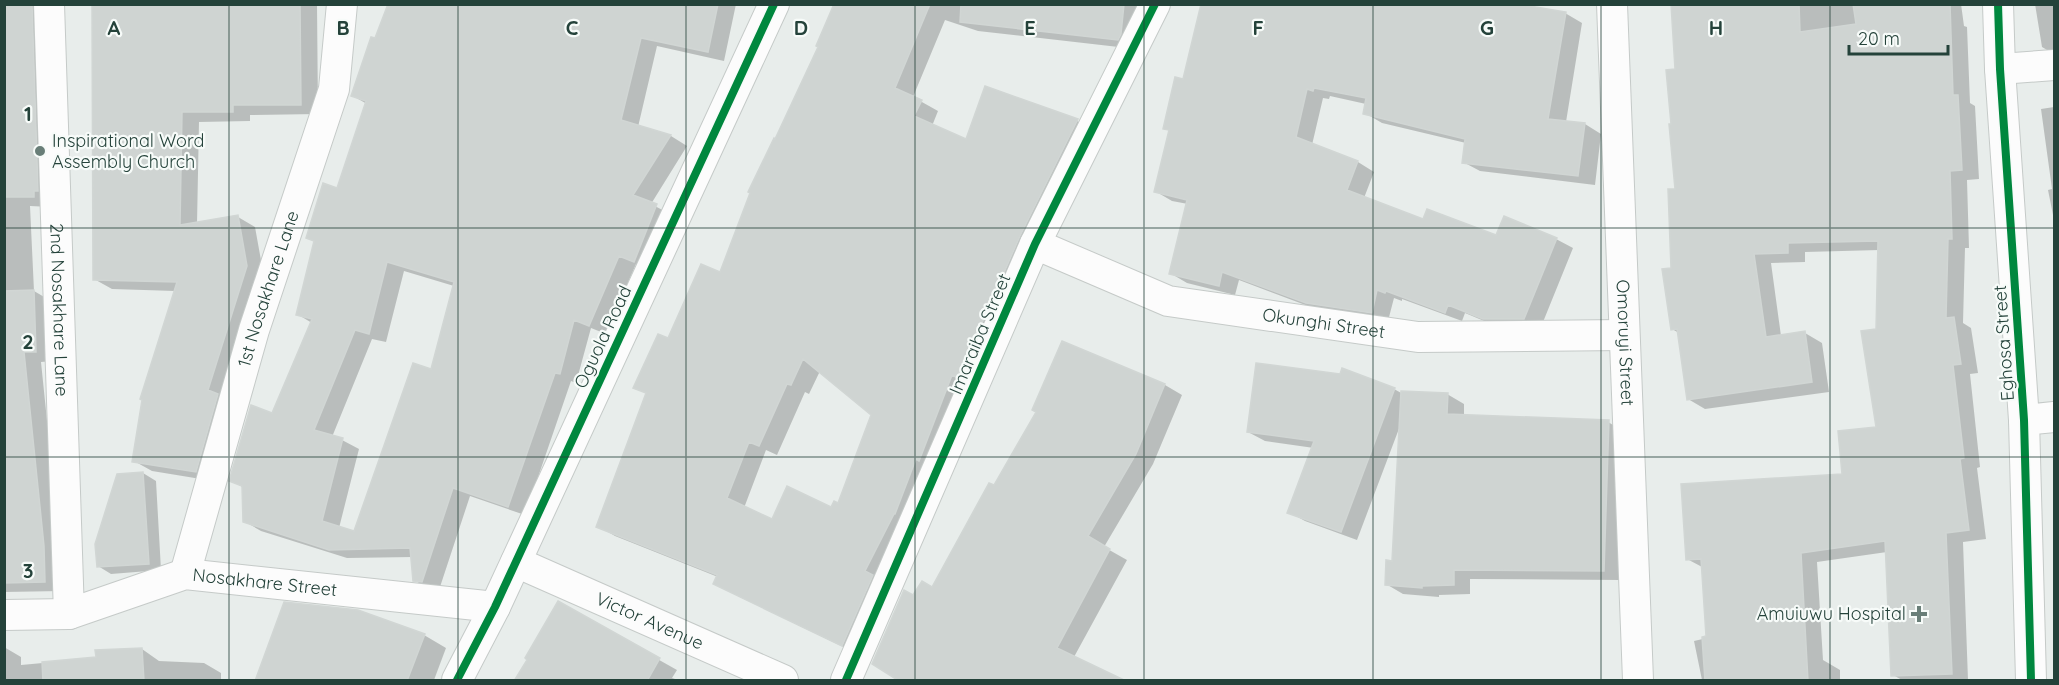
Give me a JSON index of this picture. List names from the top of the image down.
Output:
{
  "streets": {
    "street": [
      "1st Nosakhare Lane",
      "2nd Nosakhare Lane",
      "Okunghi Street",
      "Imaraiba Street",
      "Oguola Road",
      "Omoruyi Street",
      "Eghosa Street",
      "Nosakhare Street",
      "Victor Avenue"
    ]
  },
  "crossings": [
    ["1st Nosakhare Lane", "Nosakhare Street"],
    ["2nd Nosakhare Lane", "Nosakhare Street"],
    ["Okunghi Street", "Imaraiba Street"],
    ["Okunghi Street", "Omoruyi Street"],
    ["Oguola Road", "Nosakhare Street"],
    ["Oguola Road", "Victor Avenue"]
  ],
  "places": {
    "other": ["Inspirational Word Assembly Church"],
    "health": ["Amuiuwu Hospital"]
  },
  "scale_bar": "20 m",
  "grid": {
    "columns": [
      "A",
      "B",
      "C",
      "D",
      "E",
      "F",
      "G",
      "H"
    ],
    "rows": ["1", "2", "3"]
  }
}
